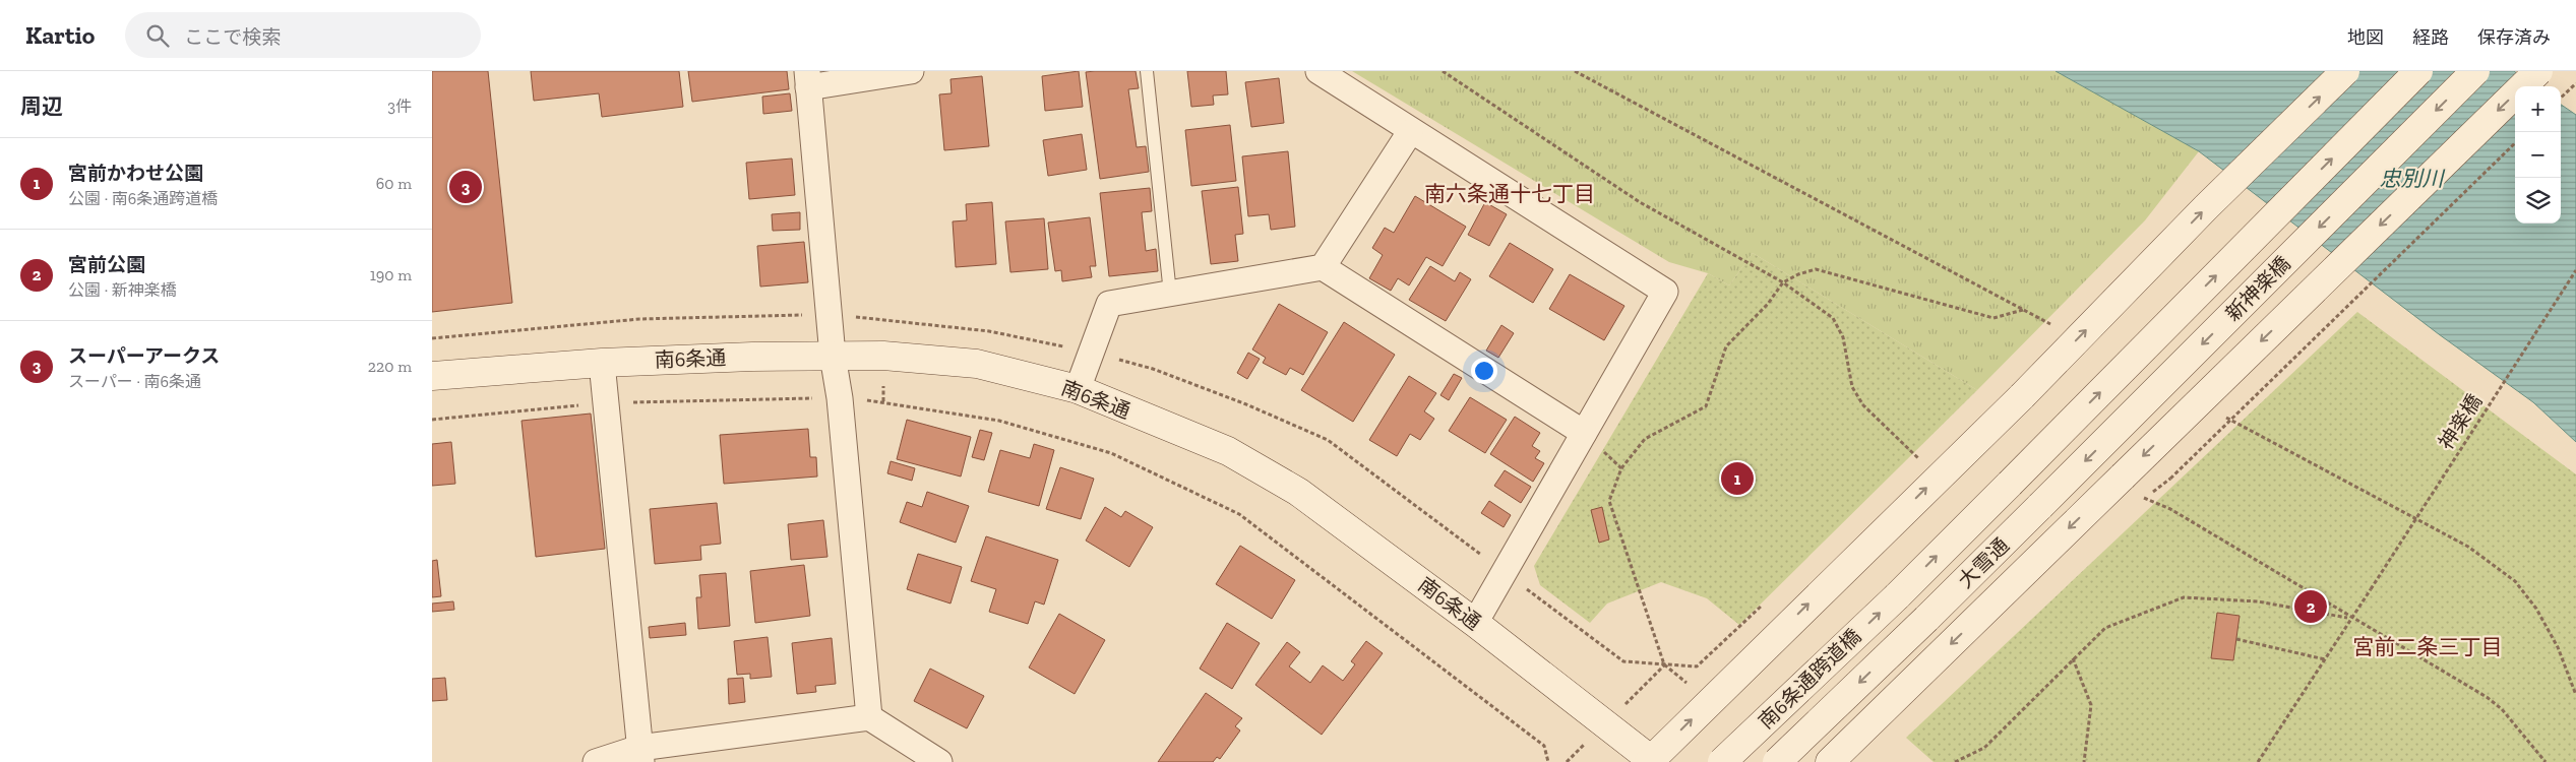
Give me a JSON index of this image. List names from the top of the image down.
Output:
{
  "streets": {
    "main road": [
      "新神楽橋",
      "南6条通",
      "大雪通",
      "南6条通跨道橋"
    ],
    "path": ["神楽橋"]
  },
  "crossings": [
    ["新神楽橋", "大雪通"],
    ["大雪通", "南6条通跨道橋"]
  ],
  "districts": ["南六条通十七丁目", "宮前二条三丁目"],
  "water": ["忠別川"],
  "page": {
    "header": "Kartio",
    "search": "ここで検索",
    "nav": ["地図", "経路", "保存済み"],
    "heading": ["周辺", "3件"],
    "map_buttons": ["+", "−"],
    "list": [
      {
        "mark": "1",
        "name": "宮前かわせ公園",
        "note": "公園 · 南6条通跨道橋",
        "value": "60 m"
      },
      {
        "mark": "2",
        "name": "宮前公園",
        "note": "公園 · 新神楽橋",
        "value": "190 m"
      },
      {
        "mark": "3",
        "name": "スーパーアークス",
        "note": "スーパー · 南6条通",
        "value": "220 m"
      }
    ],
    "pins": ["3", "1", "2"]
  }
}
